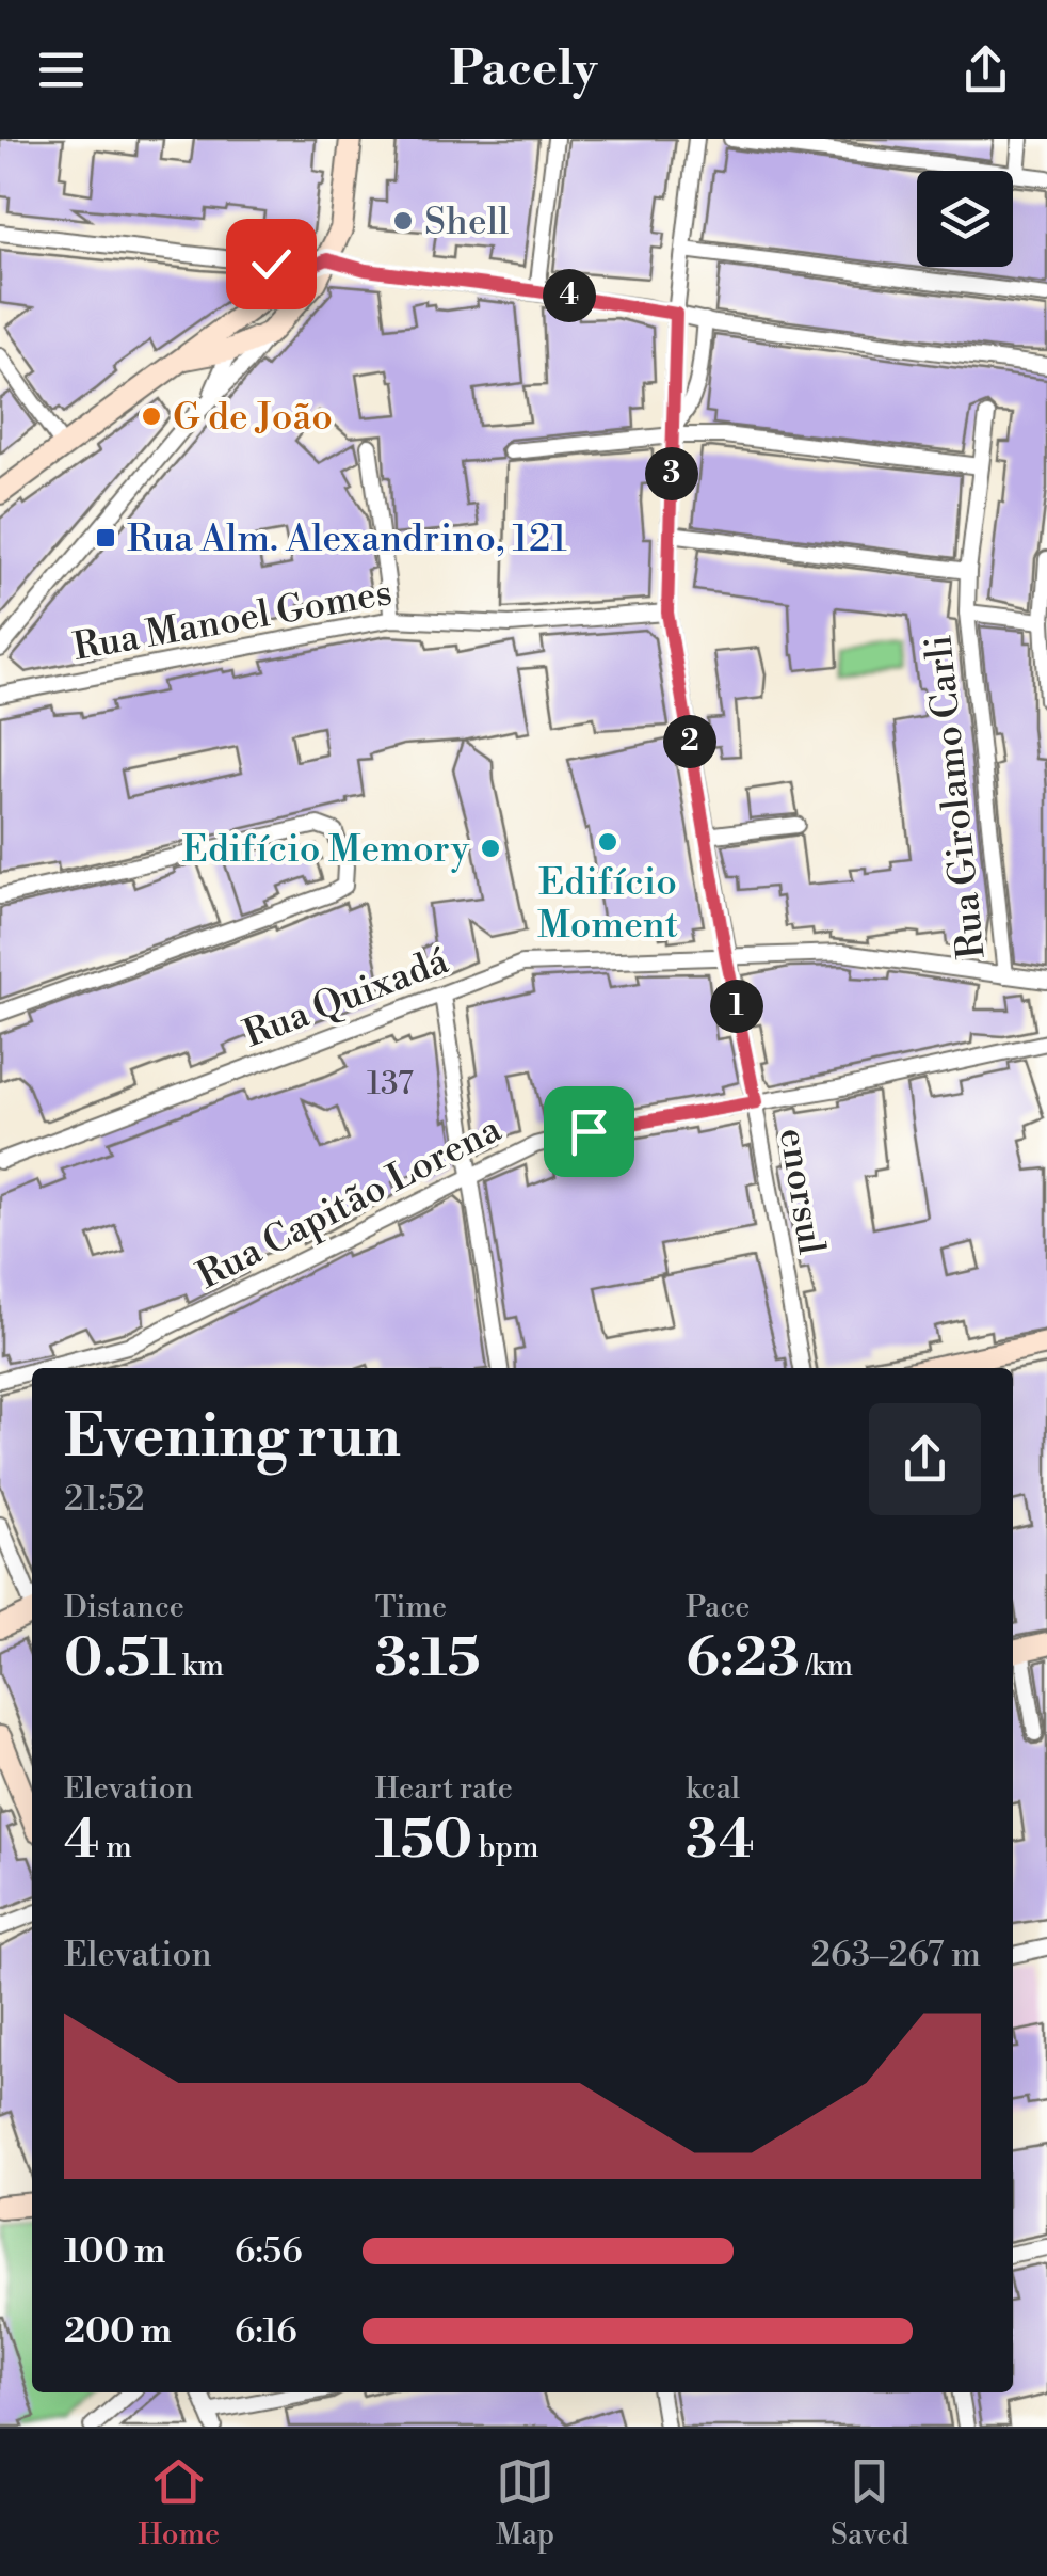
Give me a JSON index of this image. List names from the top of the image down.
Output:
{
  "streets": {
    "street": [
      "Rua Manoel Gomes",
      "Rua Girolamo Carli",
      "Rua Quixadá",
      "enorsul",
      "Rua Capitão Lorena"
    ]
  },
  "crossings": [
    ["Rua Manoel Gomes", "enorsul"],
    ["Rua Girolamo Carli", "Rua Quixadá"],
    ["Rua Quixadá", "enorsul"],
    ["enorsul", "Rua Capitão Lorena"]
  ],
  "places": {
    "other": [
      "Shell",
      "G de João",
      "Edifício Moment",
      "Edifício Memory"
    ],
    "transit": ["Rua Alm. Alexandrino, 121"]
  },
  "house_numbers": ["137"],
  "page": {
    "header": "Pacely",
    "pins": [
      "4",
      "3",
      "2",
      "1"
    ],
    "heading": ["Evening run", "21:52"],
    "stats": [
      ["Distance", "0.51 km"],
      ["Time", "3:15"],
      ["Pace", "6:23 /km"],
      ["Elevation", "4 m"],
      ["Heart rate", "150 bpm"],
      ["kcal", "34"]
    ],
    "chart": ["Elevation", "263–267 m"],
    "list": [
      {
        "name": "100 m",
        "note": "6:56"
      },
      {
        "name": "200 m",
        "note": "6:16"
      }
    ],
    "tabs": ["Home", "Map", "Saved"]
  }
}
